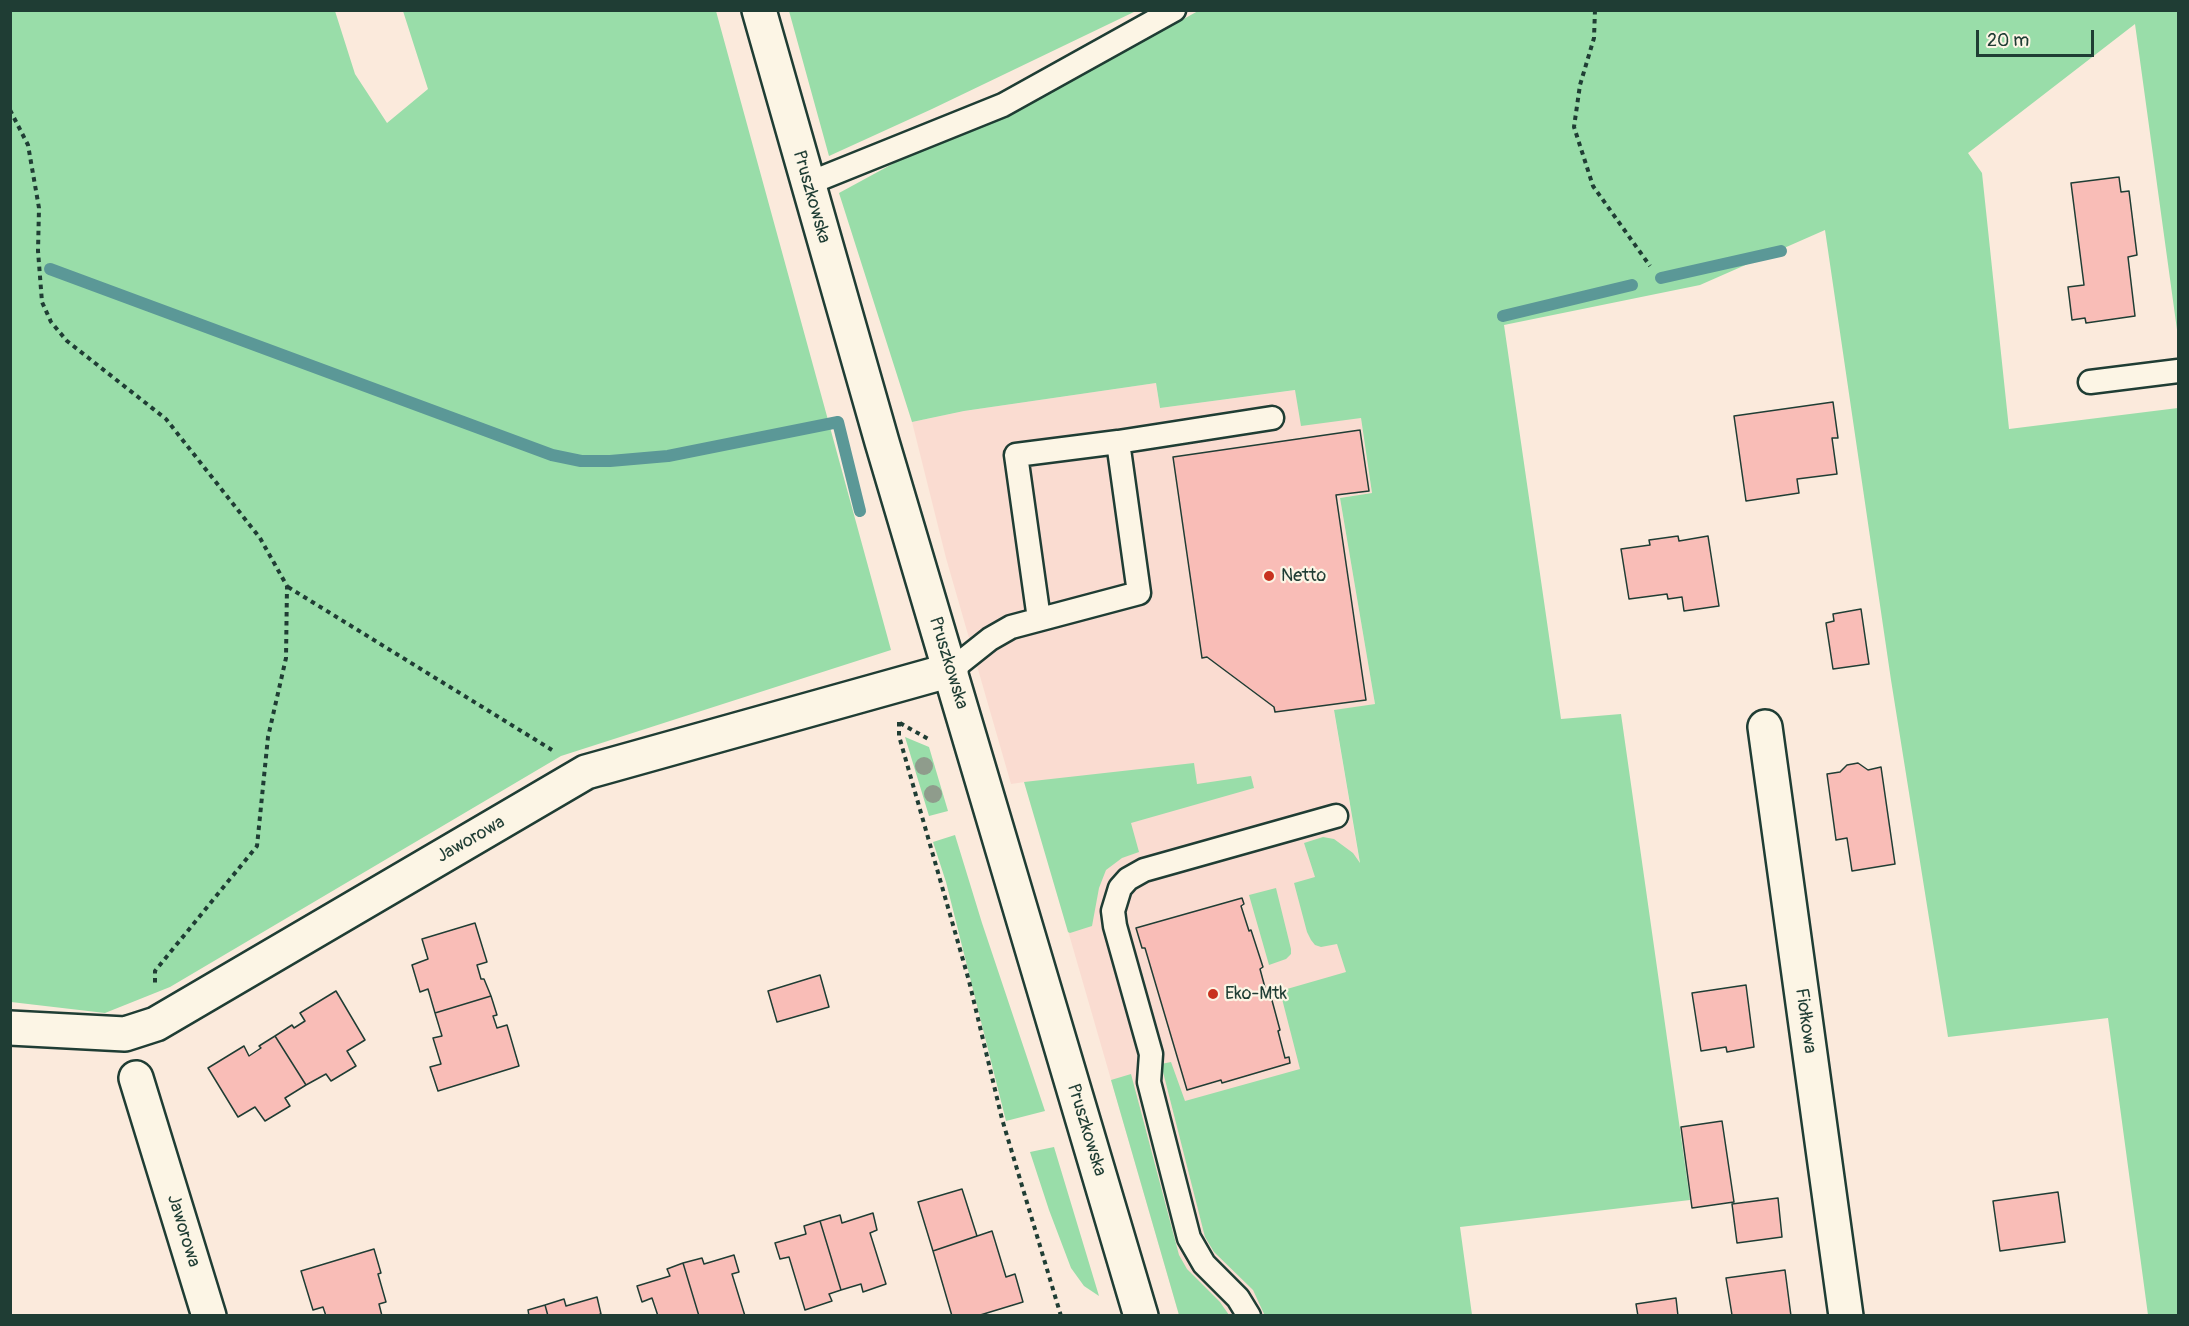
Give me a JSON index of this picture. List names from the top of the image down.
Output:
{
  "streets": {
    "street": ["Pruszkowska", "Jaworowa", "Fiołkowa"]
  },
  "crossings": [
    ["Pruszkowska", "Jaworowa"]
  ],
  "places": ["Netto", "Eko-Mtk"],
  "scale_bar": "20 m"
}
